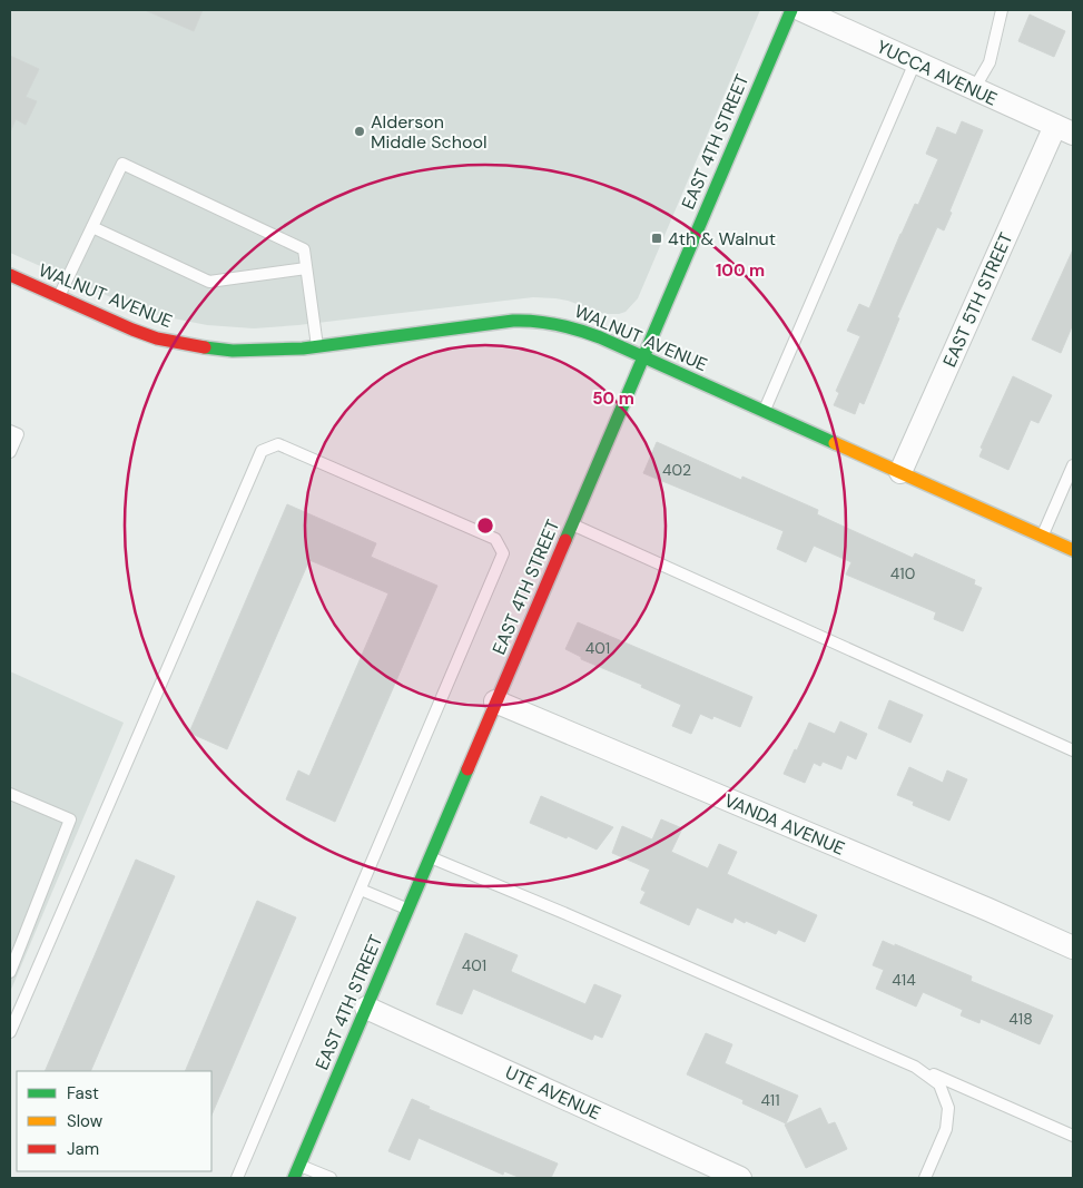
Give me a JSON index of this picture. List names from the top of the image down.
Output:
{
  "streets": {
    "street": [
      "YUCCA AVENUE",
      "EAST 4TH STREET",
      "WALNUT AVENUE",
      "EAST 5TH STREET",
      "VANDA AVENUE",
      "UTE AVENUE"
    ]
  },
  "crossings": [
    ["YUCCA AVENUE", "EAST 5TH STREET"],
    ["EAST 4TH STREET", "WALNUT AVENUE"],
    ["EAST 4TH STREET", "VANDA AVENUE"],
    ["EAST 4TH STREET", "UTE AVENUE"],
    ["WALNUT AVENUE", "EAST 5TH STREET"]
  ],
  "places": {
    "other": ["Alderson Middle School"],
    "transit": ["4th & Walnut"]
  },
  "house_numbers": [
    "402",
    "410",
    "401",
    "401",
    "414",
    "418",
    "411"
  ],
  "legend": ["Fast", "Slow", "Jam"],
  "rings": ["100 m", "50 m"]
}
